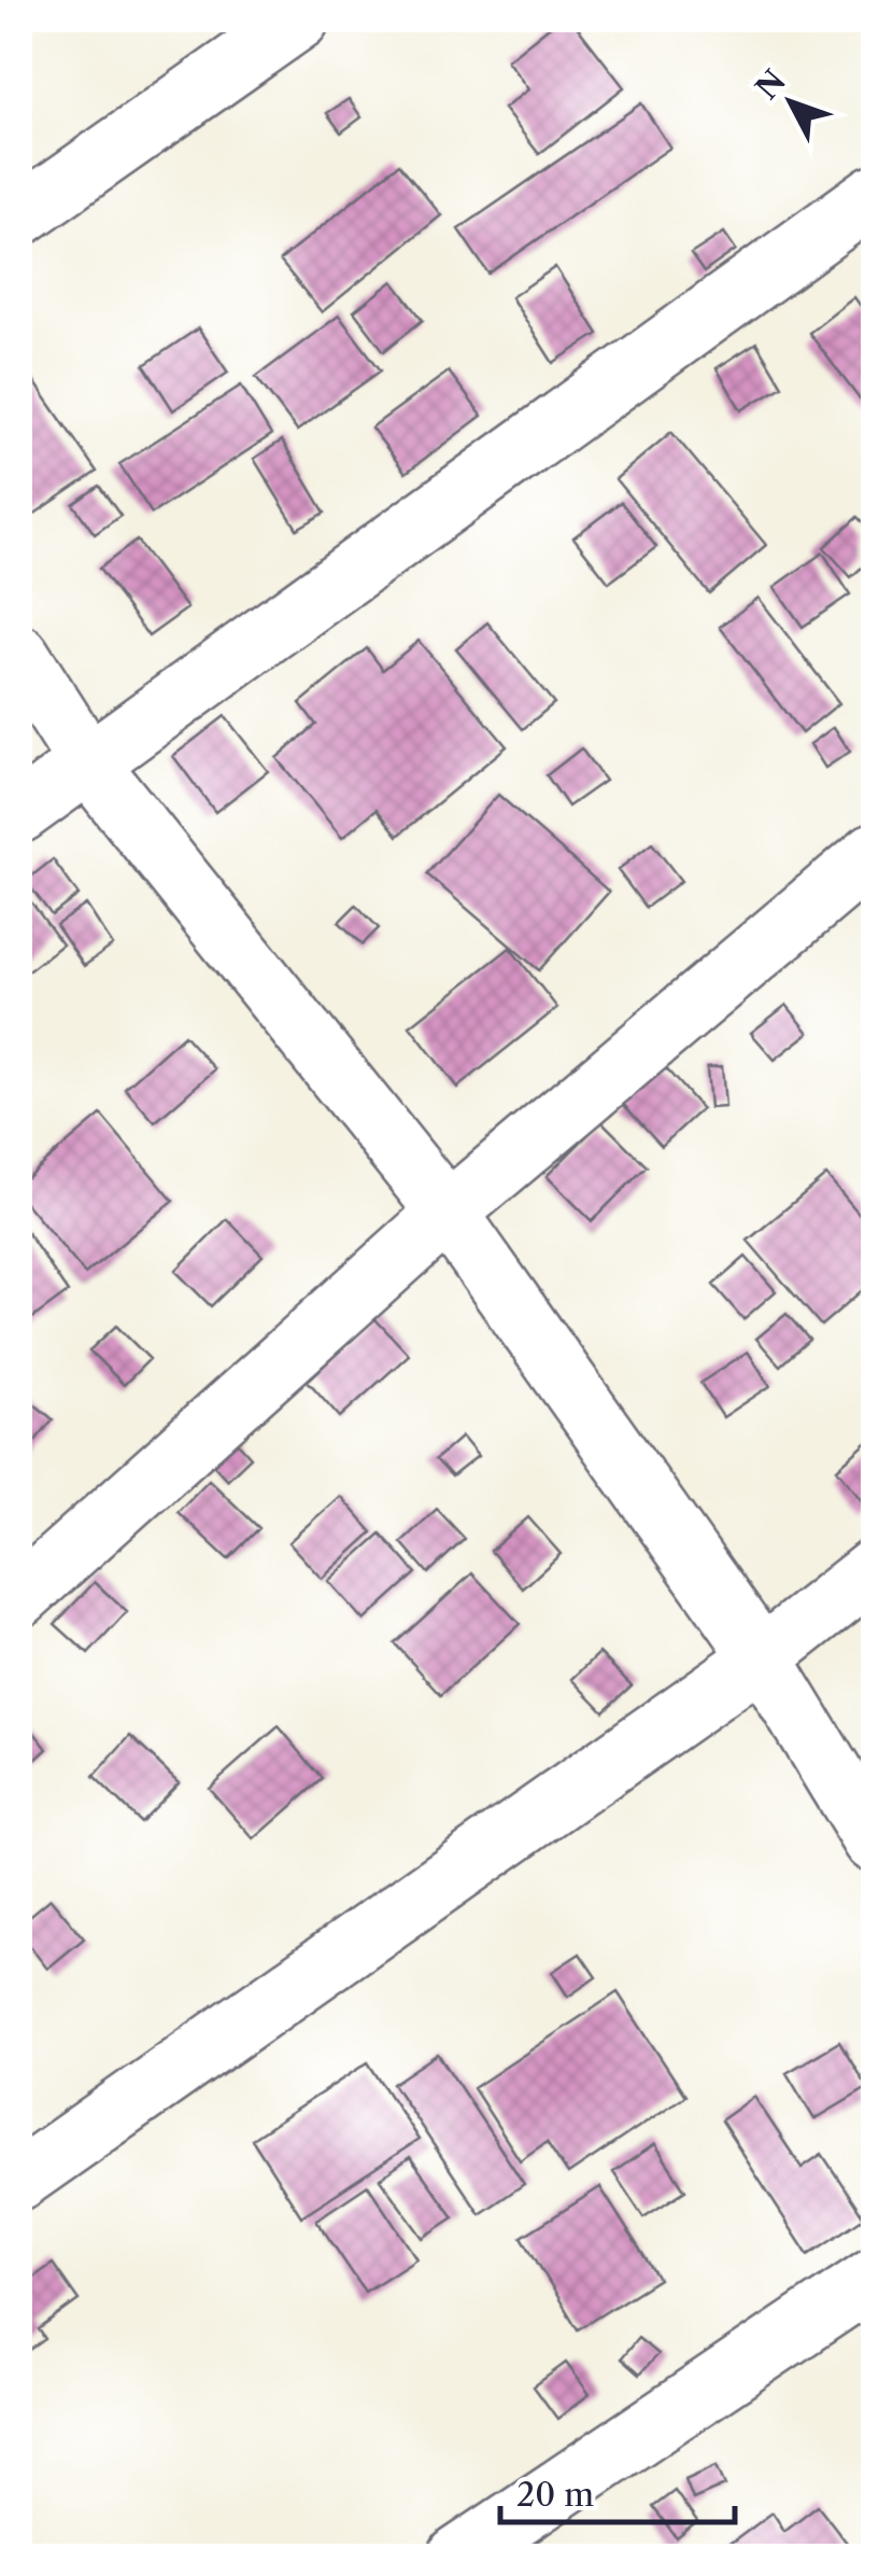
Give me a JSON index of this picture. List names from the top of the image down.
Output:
{
  "scale_bar": "20 m",
  "north": "top left"
}
